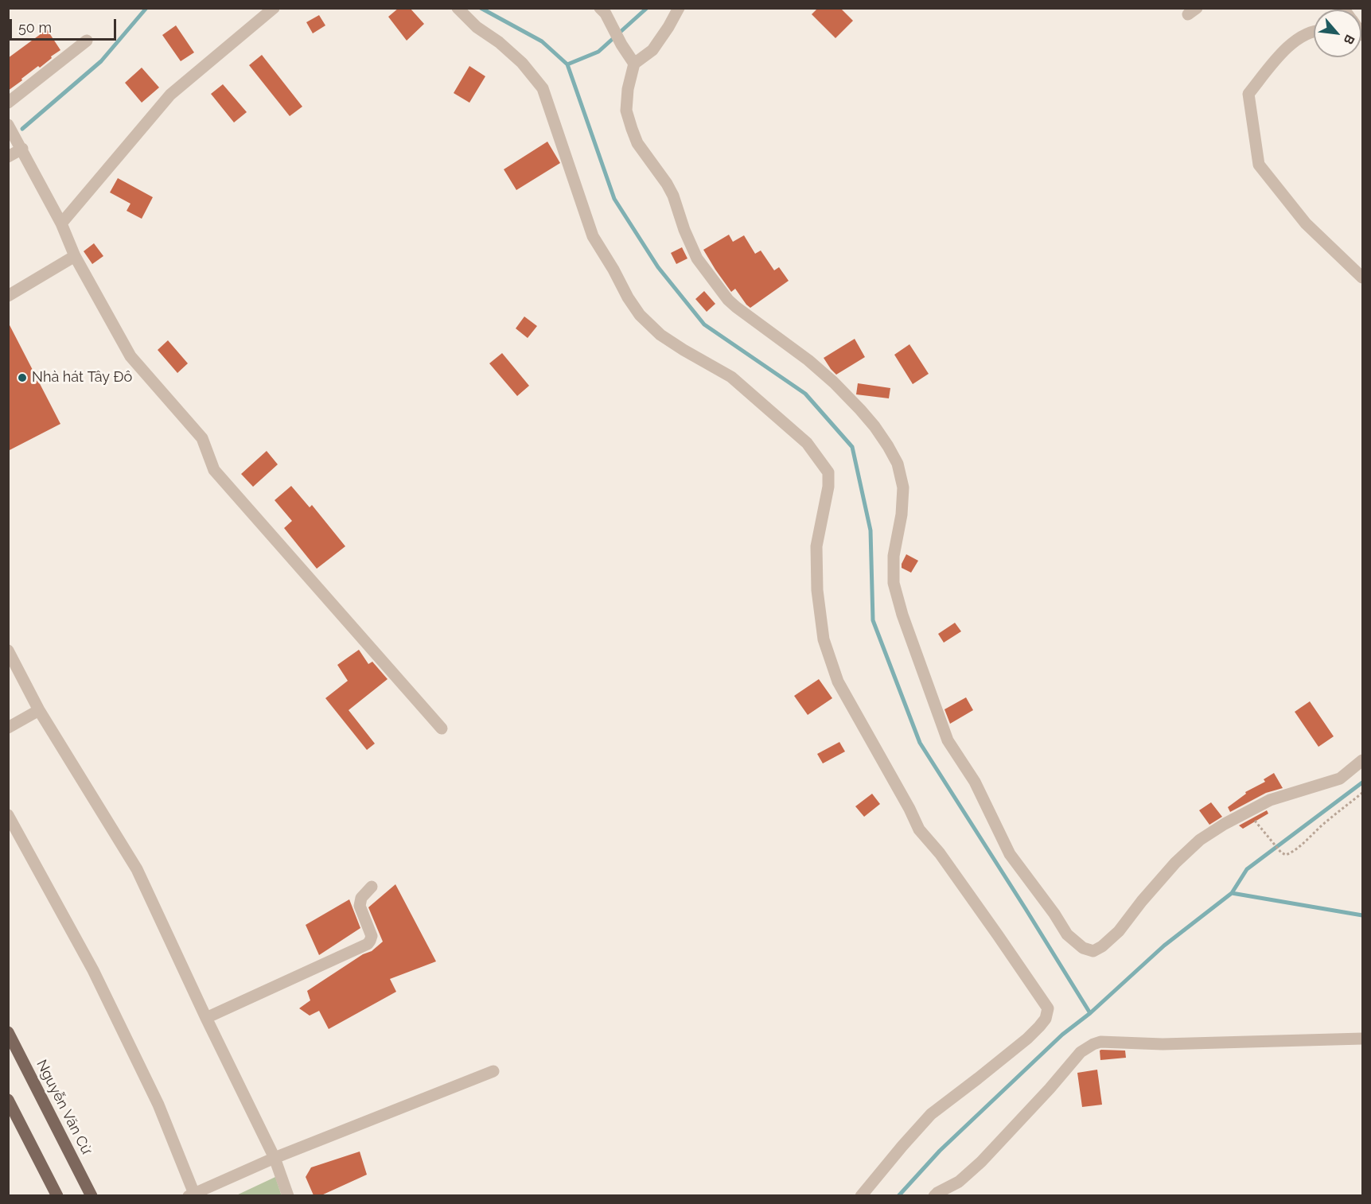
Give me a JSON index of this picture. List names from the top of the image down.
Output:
{
  "streets": {
    "main road": ["Nguyễn Văn Cừ"]
  },
  "places": ["Nhà hát Tây Đô"],
  "scale_bar": "50 m",
  "north": "bottom right"
}
